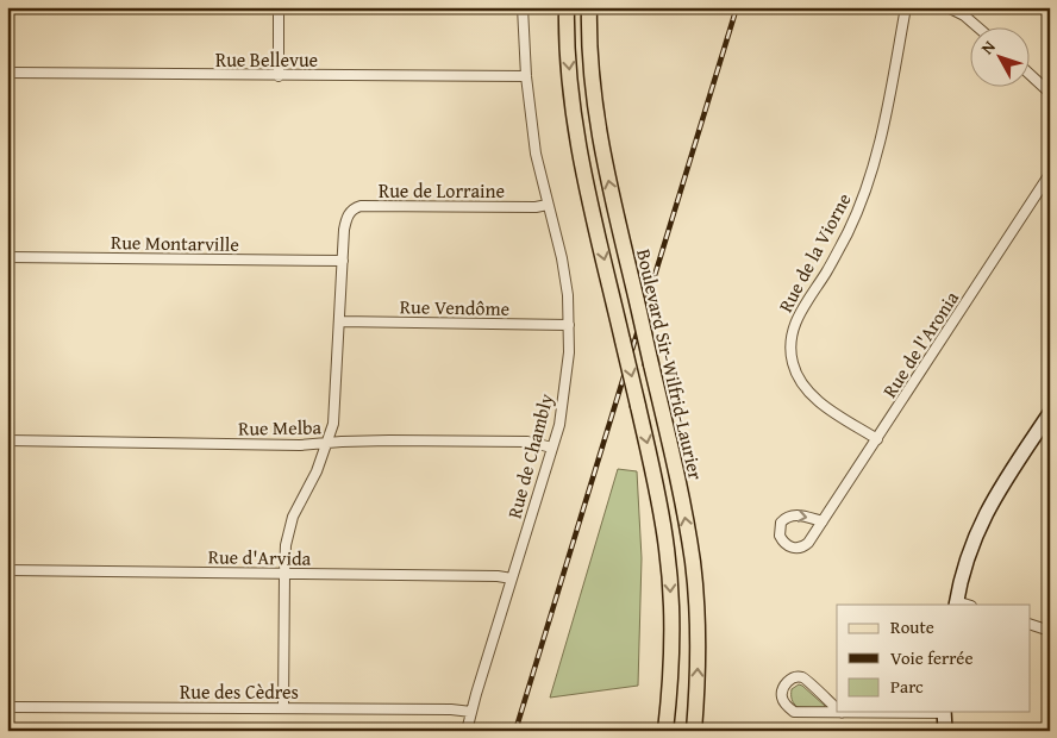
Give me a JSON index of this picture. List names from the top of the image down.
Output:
{
  "streets": {
    "main road": ["Boulevard Sir-Wilfrid-Laurier"],
    "street": [
      "Rue Bellevue",
      "Rue de Lorraine",
      "Rue Montarville",
      "Rue de la Viorne",
      "Rue Vendôme",
      "Rue de l'Aronia",
      "Rue Melba",
      "Rue de Chambly",
      "Rue d'Arvida",
      "Rue des Cèdres"
    ]
  },
  "crossings": [
    ["Rue Bellevue", "Rue de Chambly"],
    ["Rue de Lorraine", "Rue Montarville"],
    ["Rue de Lorraine", "Rue Vendôme"],
    ["Rue de Lorraine", "Rue Melba"],
    ["Rue de Lorraine", "Rue de Chambly"],
    ["Rue de Lorraine", "Rue d'Arvida"],
    ["Rue de Lorraine", "Rue des Cèdres"],
    ["Rue de la Viorne", "Rue de l'Aronia"],
    ["Rue Vendôme", "Rue de Chambly"],
    ["Rue Melba", "Rue de Chambly"],
    ["Rue de Chambly", "Rue d'Arvida"],
    ["Rue de Chambly", "Rue des Cèdres"]
  ],
  "legend": ["Route", "Voie ferrée", "Parc"],
  "north": "top left"
}
